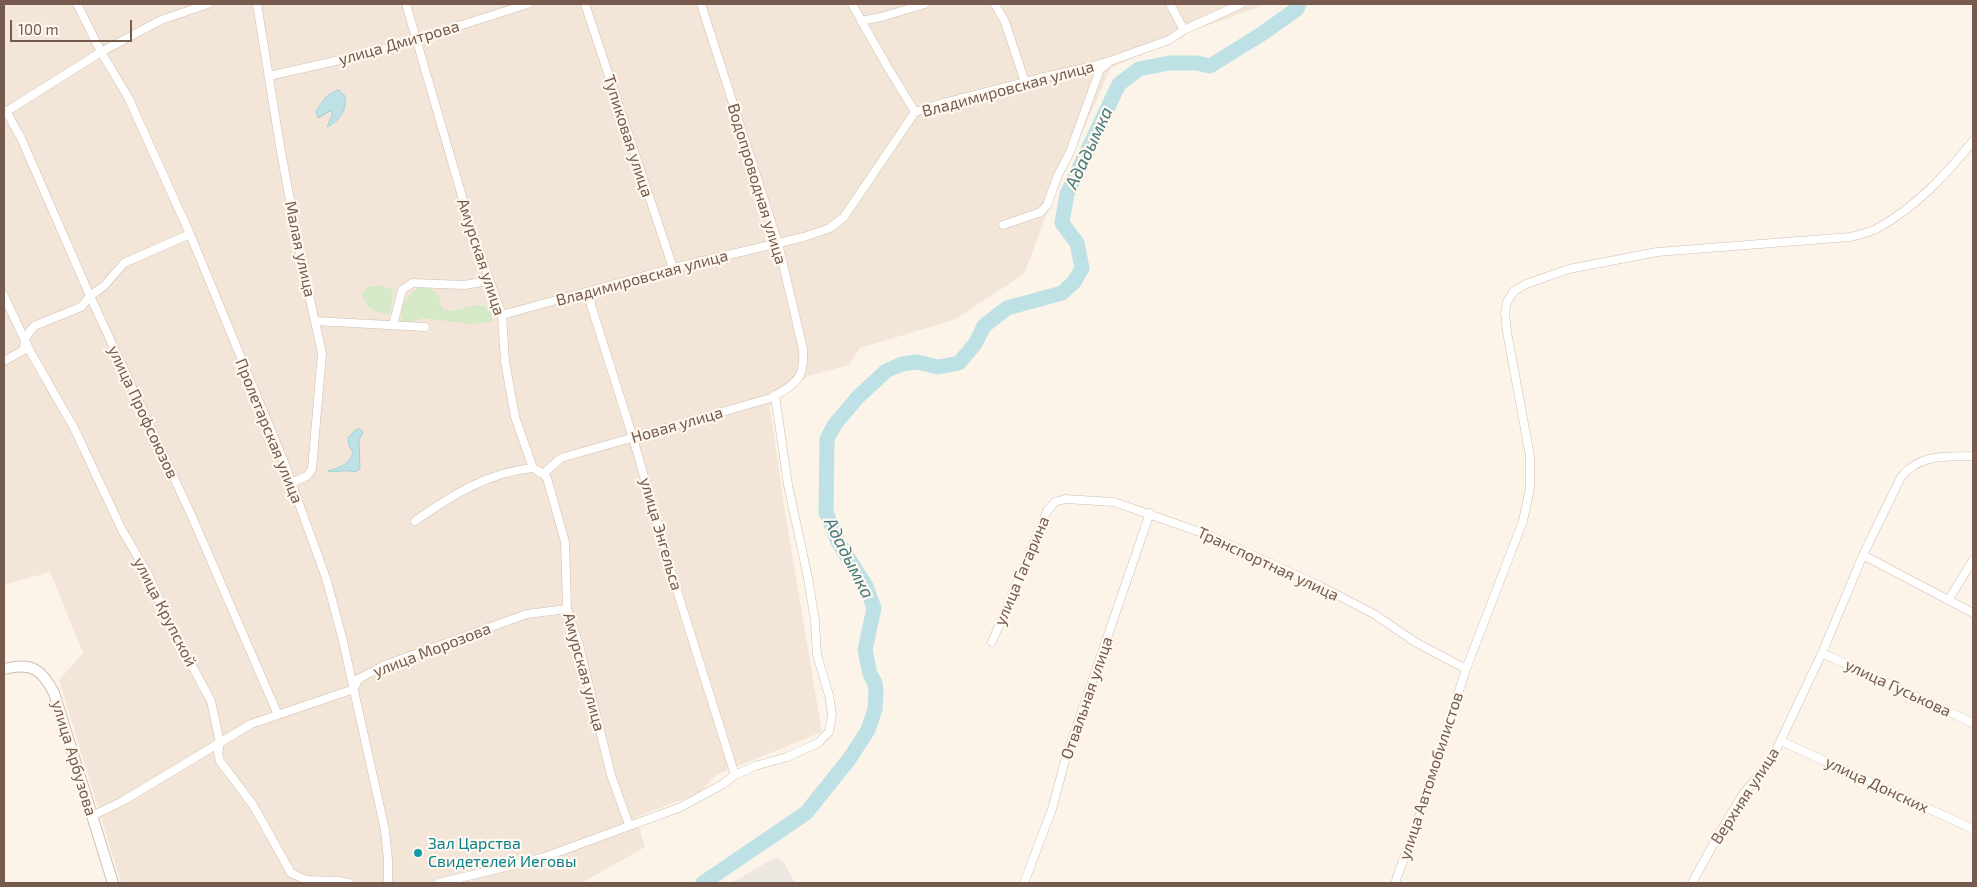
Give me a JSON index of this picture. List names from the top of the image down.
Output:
{
  "streets": {
    "street": [
      "улица Дмитрова",
      "Владимировская улица",
      "Тупиковая улица",
      "Водопроводная улица",
      "Малая улица",
      "Амурская улица",
      "улица Профсоюзов",
      "Новая улица",
      "Пролетарская улица",
      "улица Энгельса",
      "Транспортная улица",
      "улица Гагарина",
      "улица Крупской",
      "улица Морозова",
      "улица Гуськова",
      "Отвальная улица",
      "улица Арбузова",
      "улица Автомобилистов",
      "улица Донских",
      "Верхняя улица"
    ]
  },
  "crossings": [
    ["улица Дмитрова", "Малая улица"],
    ["улица Дмитрова", "Амурская улица"],
    ["Владимировская улица", "Тупиковая улица"],
    ["Владимировская улица", "Водопроводная улица"],
    ["Владимировская улица", "Амурская улица"],
    ["Владимировская улица", "улица Энгельса"],
    ["Водопроводная улица", "Новая улица"],
    ["Малая улица", "Пролетарская улица"],
    ["Амурская улица", "Новая улица"],
    ["Амурская улица", "улица Морозова"],
    ["улица Профсоюзов", "улица Морозова"],
    ["Новая улица", "улица Энгельса"],
    ["Пролетарская улица", "улица Морозова"],
    ["Транспортная улица", "улица Гагарина"],
    ["Транспортная улица", "Отвальная улица"],
    ["Транспортная улица", "улица Автомобилистов"],
    ["улица Крупской", "улица Морозова"],
    ["улица Морозова", "улица Арбузова"],
    ["улица Гуськова", "Верхняя улица"],
    ["улица Донских", "Верхняя улица"]
  ],
  "water": ["Ададымка"],
  "places": ["Зал Царства Свидетелей Иеговы"],
  "scale_bar": "100 m"
}
